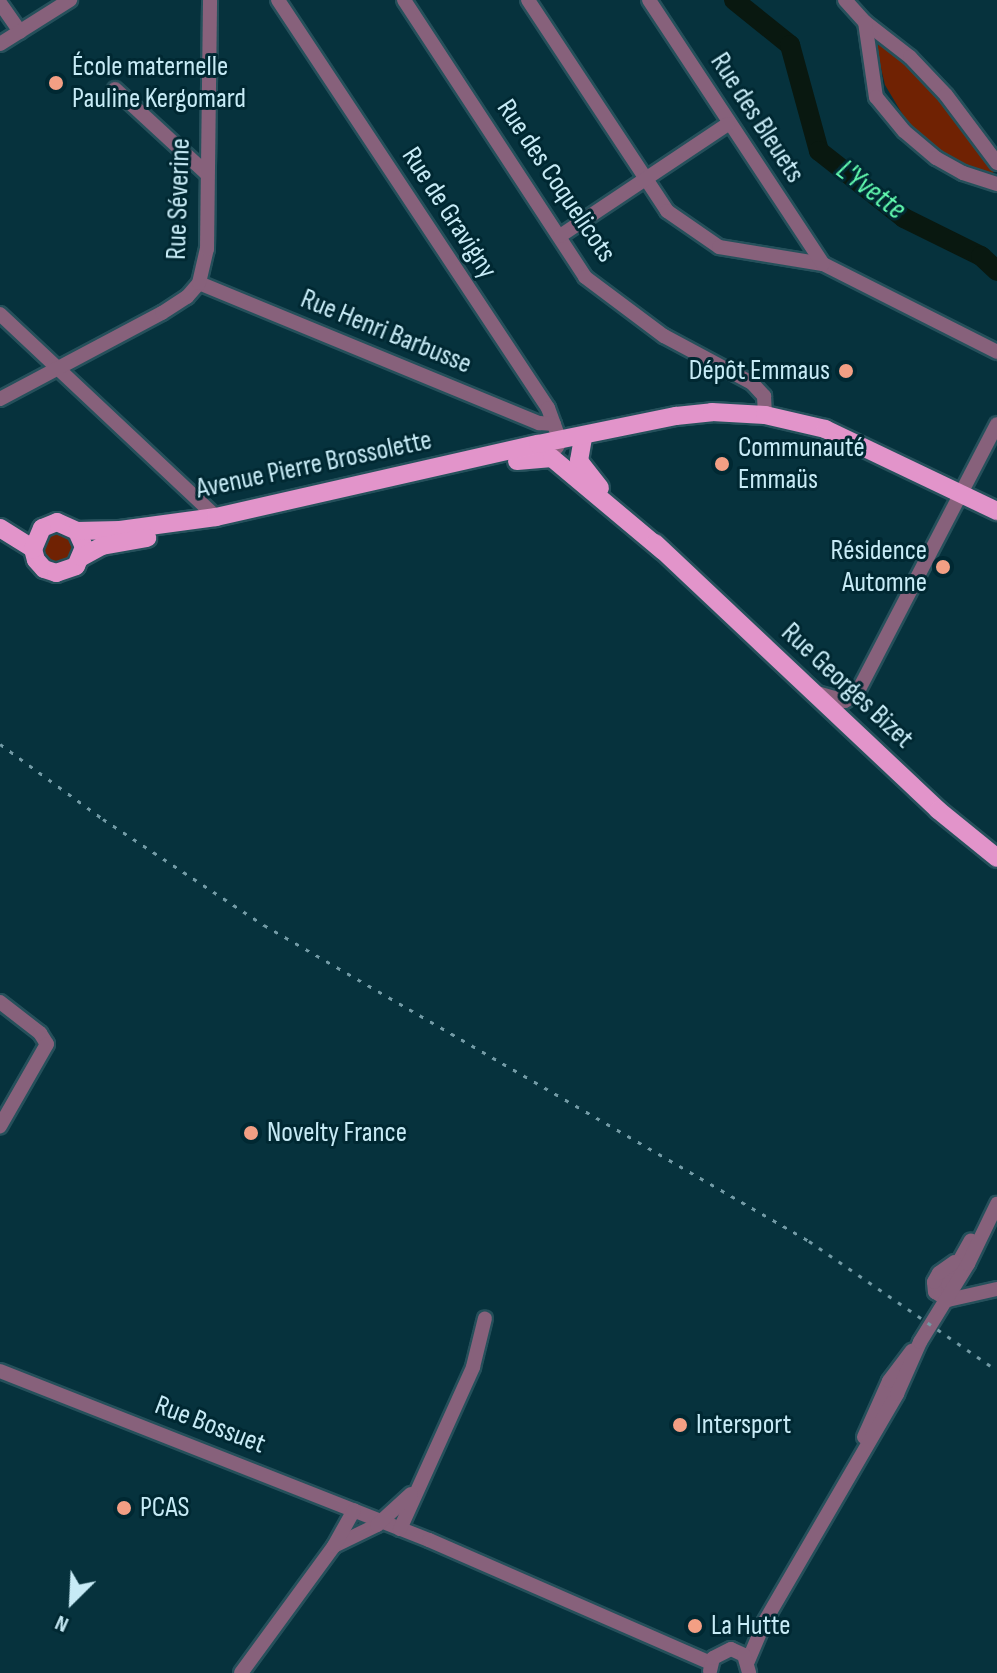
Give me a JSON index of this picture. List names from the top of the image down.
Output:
{
  "streets": {
    "main road": ["Avenue Pierre Brossolette", "Rue Georges Bizet"],
    "street": [
      "Rue des Bleuets",
      "Rue des Coquelicots",
      "Rue Séverine",
      "Rue de Gravigny",
      "Rue Henri Barbusse",
      "Rue Bossuet"
    ]
  },
  "crossings": [
    ["Rue Séverine", "Rue Henri Barbusse"],
    ["Rue de Gravigny", "Rue Henri Barbusse"],
    ["Rue de Gravigny", "Avenue Pierre Brossolette"],
    ["Rue de Gravigny", "Rue Georges Bizet"],
    ["Rue Henri Barbusse", "Avenue Pierre Brossolette"],
    ["Rue Henri Barbusse", "Rue Georges Bizet"],
    ["Avenue Pierre Brossolette", "Rue Georges Bizet"]
  ],
  "water": ["L'Yvette"],
  "places": [
    "École maternelle Pauline Kergomard",
    "Dépôt Emmaus",
    "Communauté Emmaüs",
    "Résidence Automne",
    "Novelty France",
    "Intersport",
    "PCAS",
    "La Hutte"
  ],
  "north": "bottom left"
}
